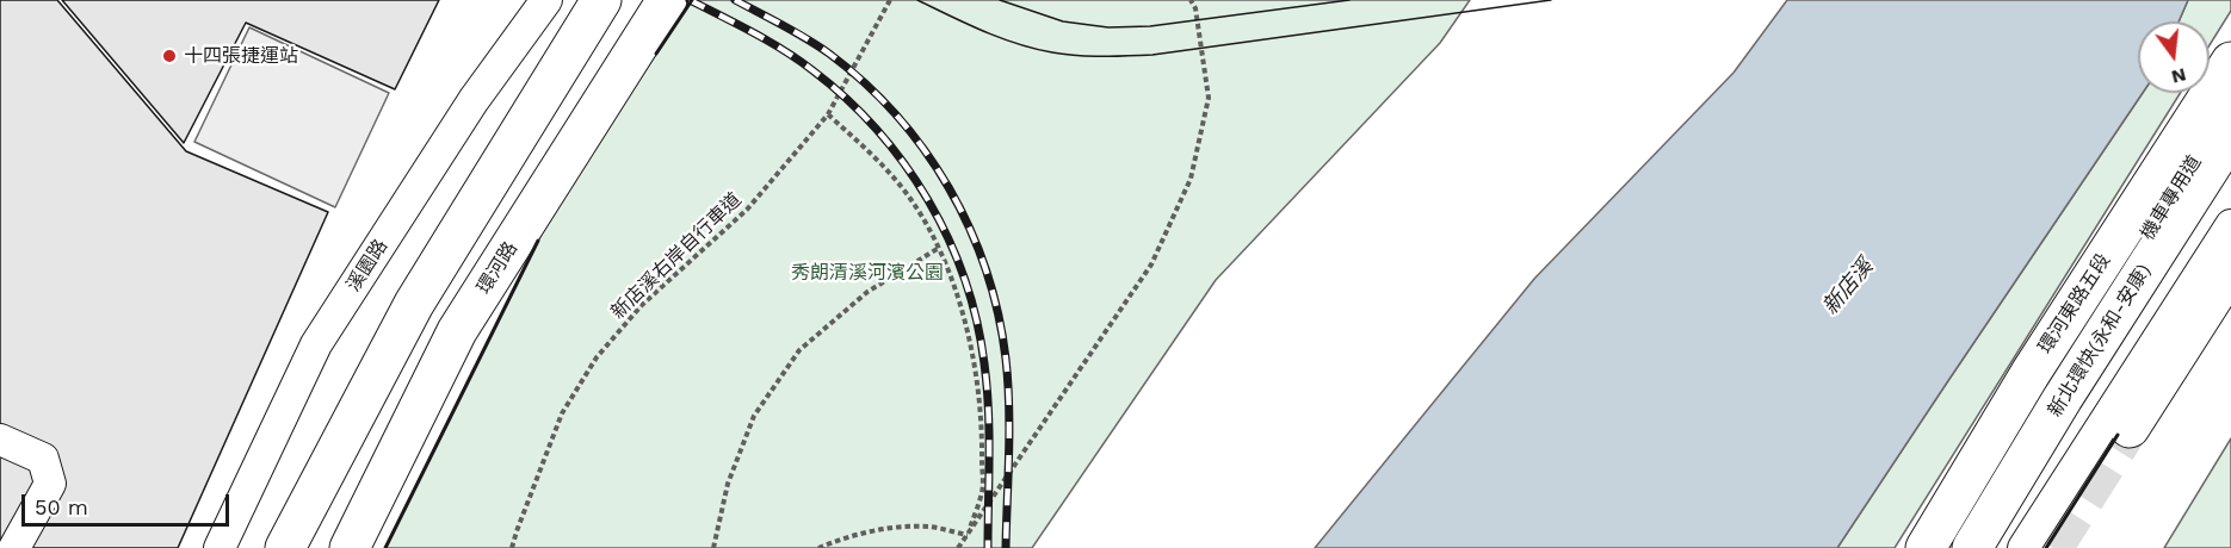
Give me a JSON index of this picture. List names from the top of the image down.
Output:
{
  "streets": {
    "main road": ["環河路", "環河東路五段", "新北環快(永和-安康)"],
    "street": ["機車專用道", "溪園路"],
    "path": ["新店溪右岸自行車道"]
  },
  "water": ["新店溪"],
  "parks": ["秀朗清溪河濱公園"],
  "places": ["十四張捷運站"],
  "scale_bar": "50 m",
  "north": "bottom"
}
